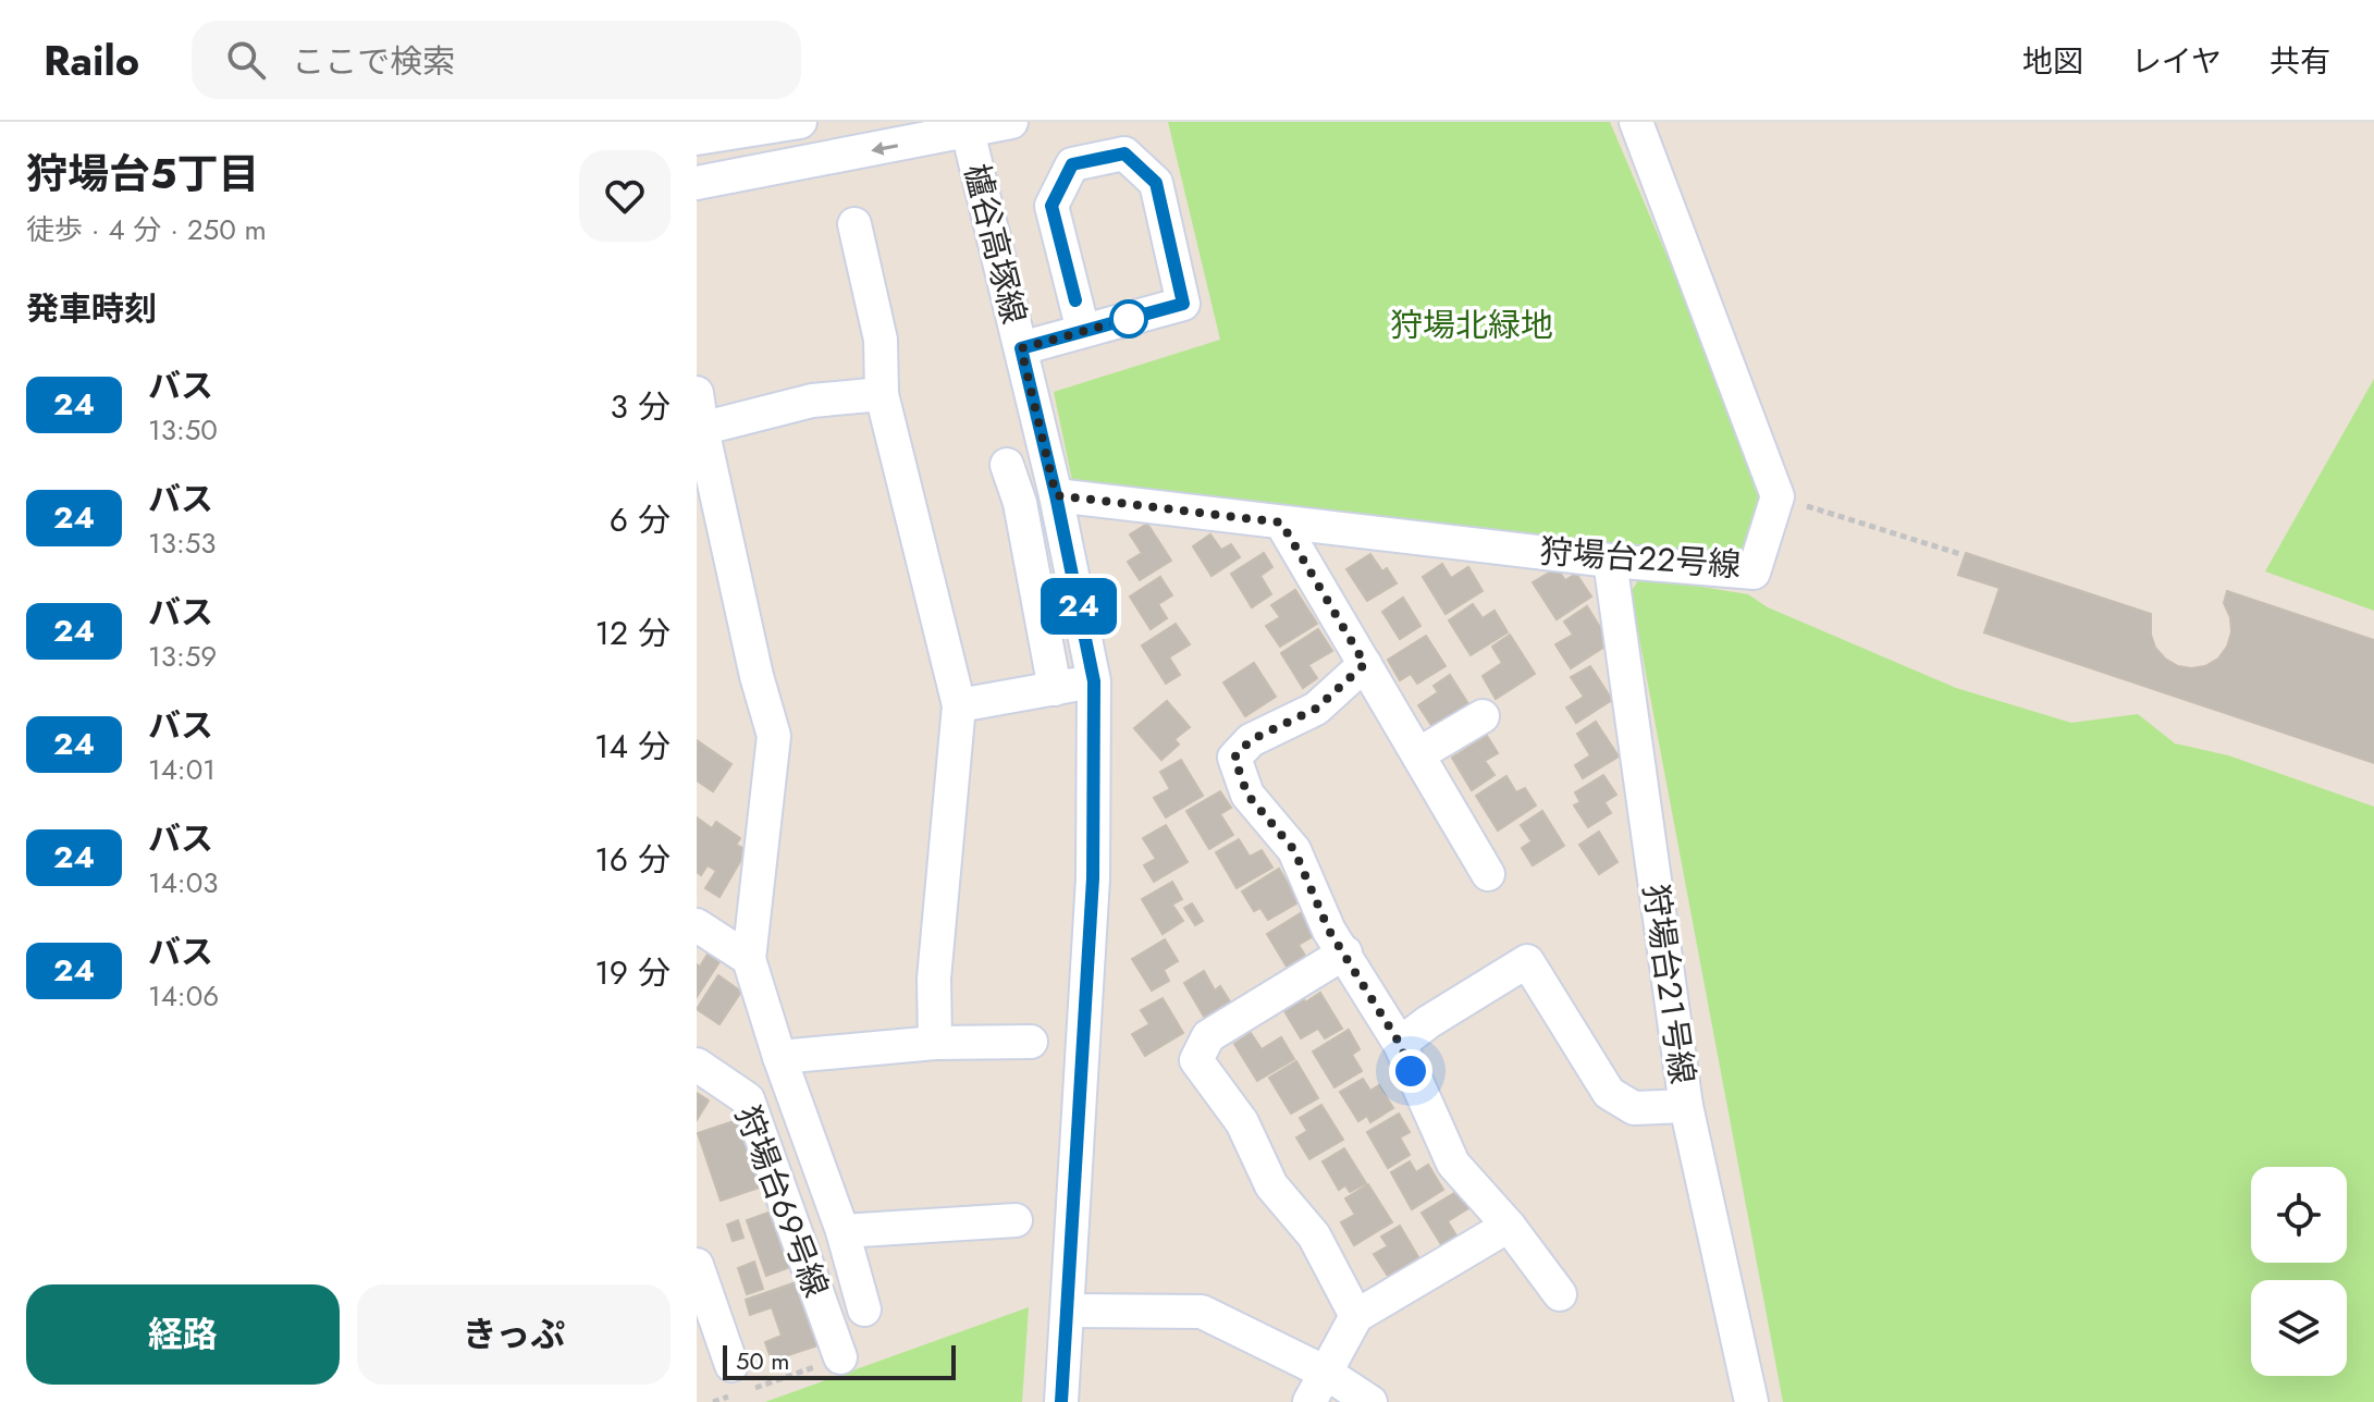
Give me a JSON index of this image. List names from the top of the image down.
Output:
{
  "streets": {
    "street": [
      "櫨谷高塚線",
      "狩場台２２号線",
      "狩場台２１号線",
      "狩場台６９号線"
    ]
  },
  "crossings": [
    ["櫨谷高塚線", "狩場台２２号線"],
    ["狩場台２２号線", "狩場台２１号線"]
  ],
  "parks": ["狩場北緑地"],
  "lines": ["bus line 24"],
  "scale_bar": "50 m",
  "page": {
    "header": "Railo",
    "search": "ここで検索",
    "nav": ["地図", "レイヤ", "共有"],
    "heading": [
      ["狩場台5丁目", "徒歩 · 4 分 · 250 m"],
      "発車時刻"
    ],
    "on_map": "24",
    "list": [
      {
        "mark": "24",
        "name": "バス",
        "note": "13:50",
        "value": "3 分"
      },
      {
        "mark": "24",
        "name": "バス",
        "note": "13:53",
        "value": "6 分"
      },
      {
        "mark": "24",
        "name": "バス",
        "note": "13:59",
        "value": "12 分"
      },
      {
        "mark": "24",
        "name": "バス",
        "note": "14:01",
        "value": "14 分"
      },
      {
        "mark": "24",
        "name": "バス",
        "note": "14:03",
        "value": "16 分"
      },
      {
        "mark": "24",
        "name": "バス",
        "note": "14:06",
        "value": "19 分"
      }
    ],
    "buttons": ["経路", "きっぷ"],
    "scale": "50 m"
  }
}
